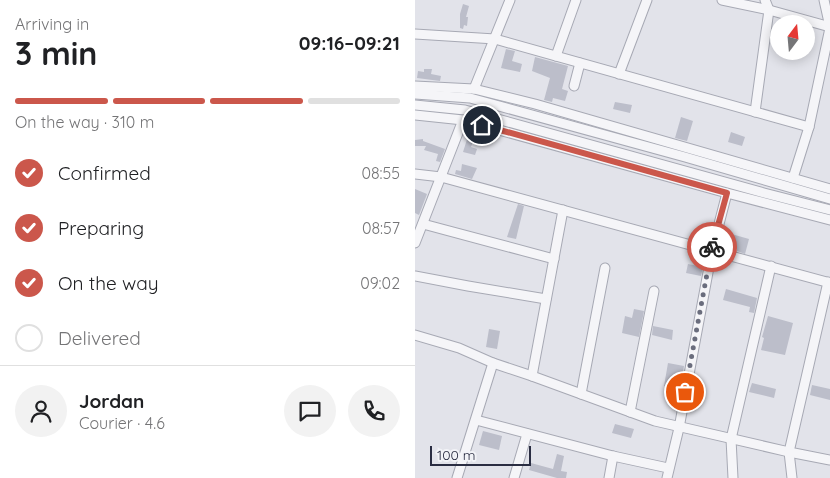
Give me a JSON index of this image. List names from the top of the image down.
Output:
{
  "scale_bar": "100 m",
  "north": "top",
  "page": {
    "heading": ["3 min", "Arriving in", "09:16–09:21"],
    "panel": ["Jordan", "Courier · 4.6"],
    "bar": "On the way · 310 m",
    "list": [
      ["Confirmed", "08:55"],
      ["Preparing", "08:57"],
      ["On the way", "09:02"],
      "Delivered"
    ],
    "scale": "100 m"
  }
}
